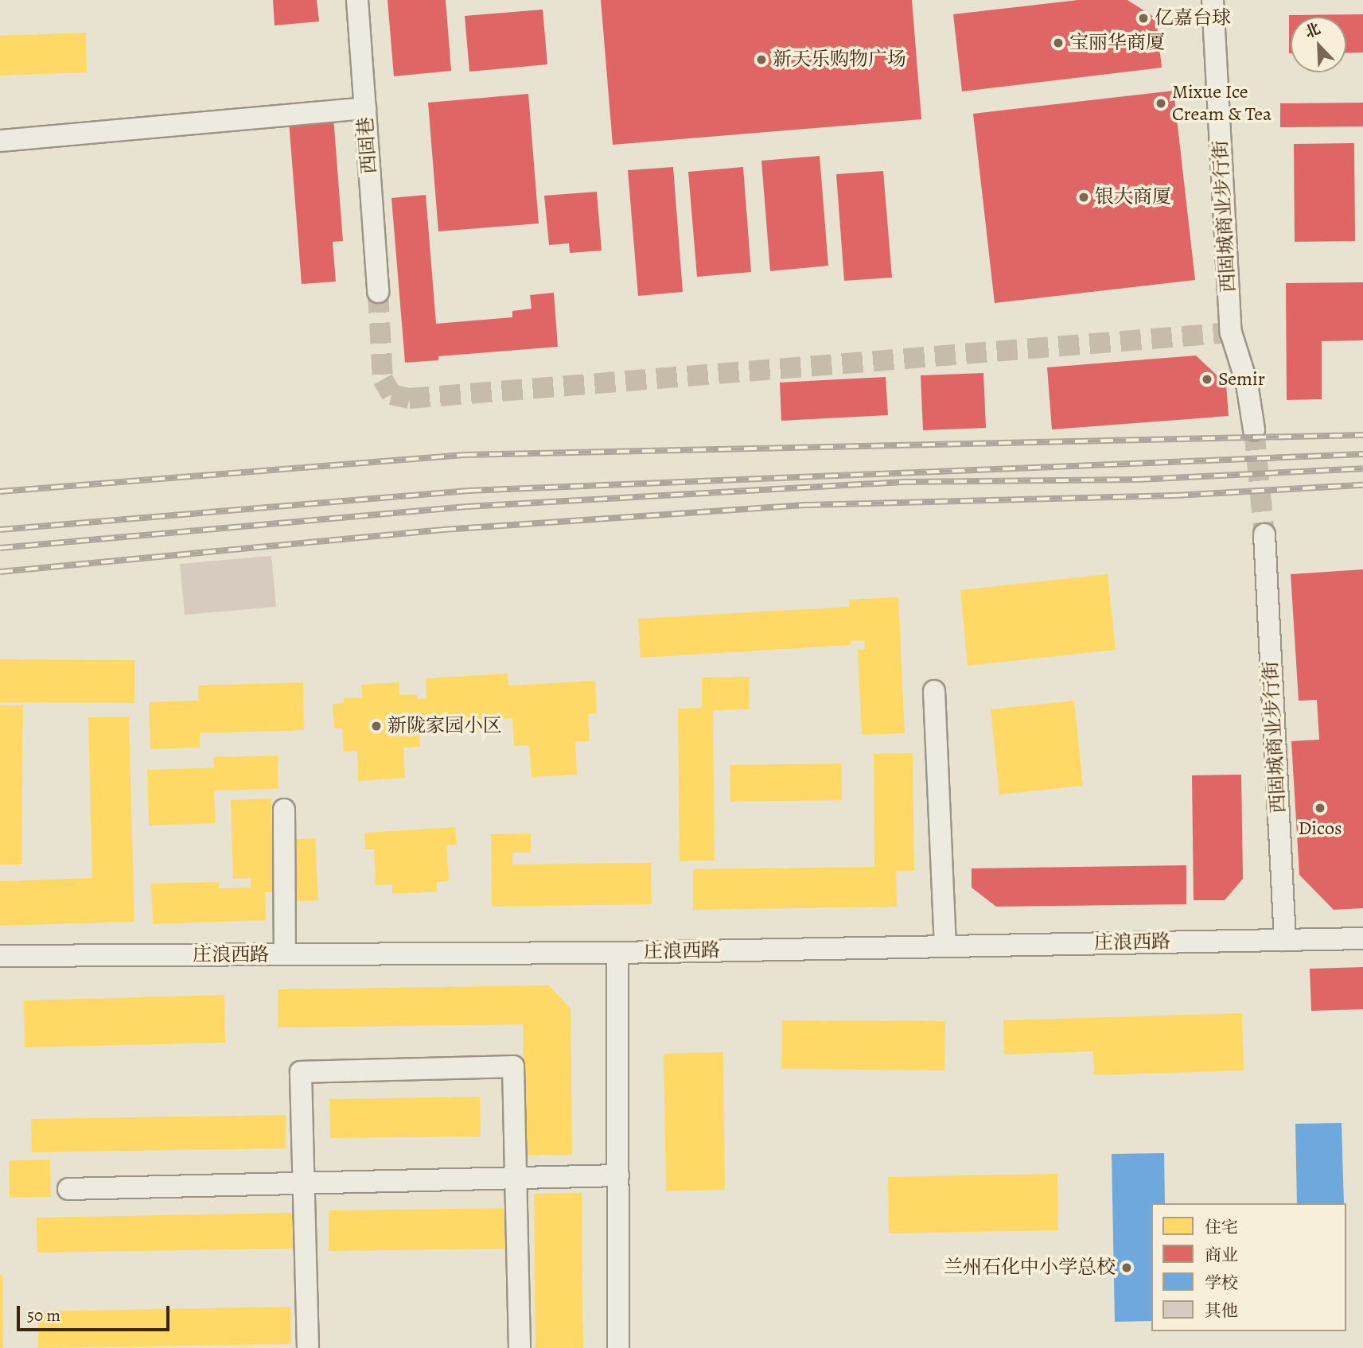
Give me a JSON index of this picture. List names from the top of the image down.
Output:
{
  "streets": {
    "street": ["西固巷", "西固城商业步行街", "庄浪西路"]
  },
  "crossings": [
    ["西固城商业步行街", "庄浪西路"]
  ],
  "places": [
    "亿嘉台球",
    "宝丽华商厦",
    "新天乐购物广场",
    "Mixue Ice Cream & Tea",
    "银大商厦",
    "Semir",
    "新陇家园小区",
    "Dicos",
    "兰州石化中小学总校"
  ],
  "legend": [
    "住宅",
    "商业",
    "学校",
    "其他"
  ],
  "scale_bar": "50 m",
  "north": "top left"
}
